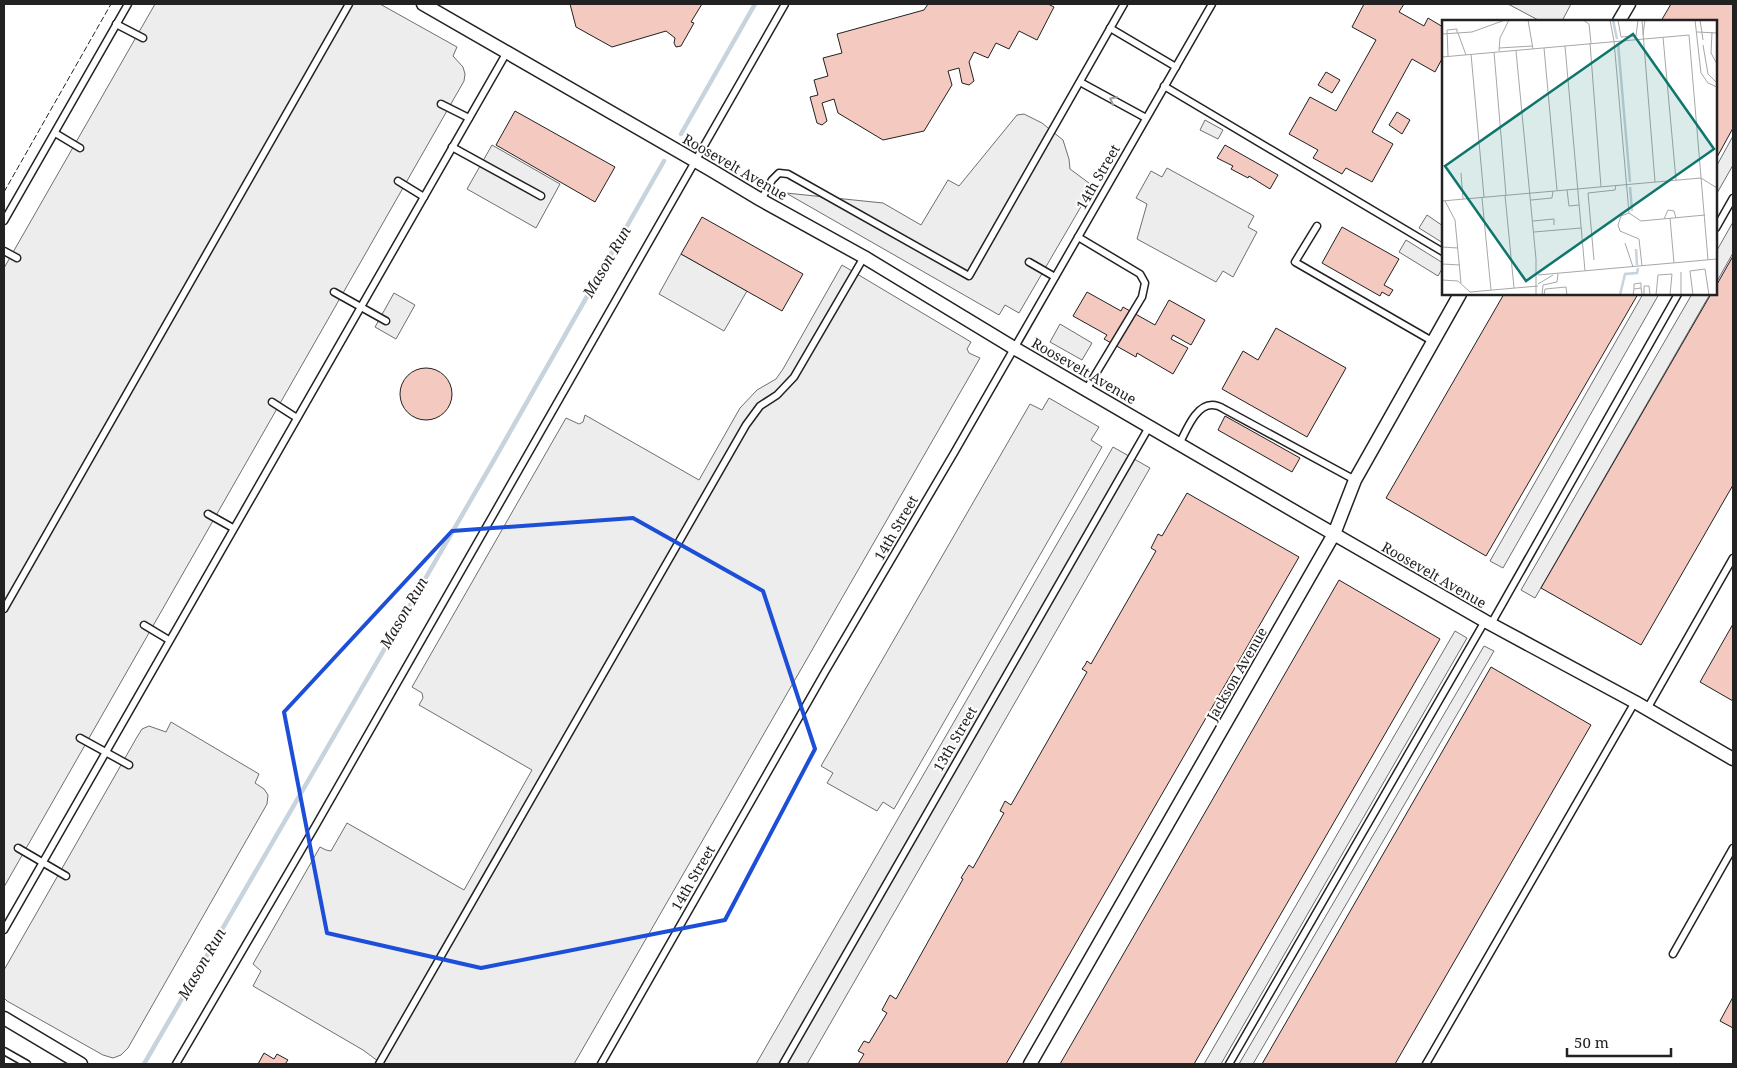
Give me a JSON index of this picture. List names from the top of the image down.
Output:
{
  "streets": {
    "street": ["Roosevelt Avenue", "Jackson Avenue"],
    "lane": ["14th Street", "13th Street"]
  },
  "crossings": [
    ["Roosevelt Avenue", "14th Street"],
    ["Roosevelt Avenue", "Jackson Avenue"],
    ["Roosevelt Avenue", "13th Street"]
  ],
  "water": ["Mason Run"],
  "scale_bar": "50 m"
}
